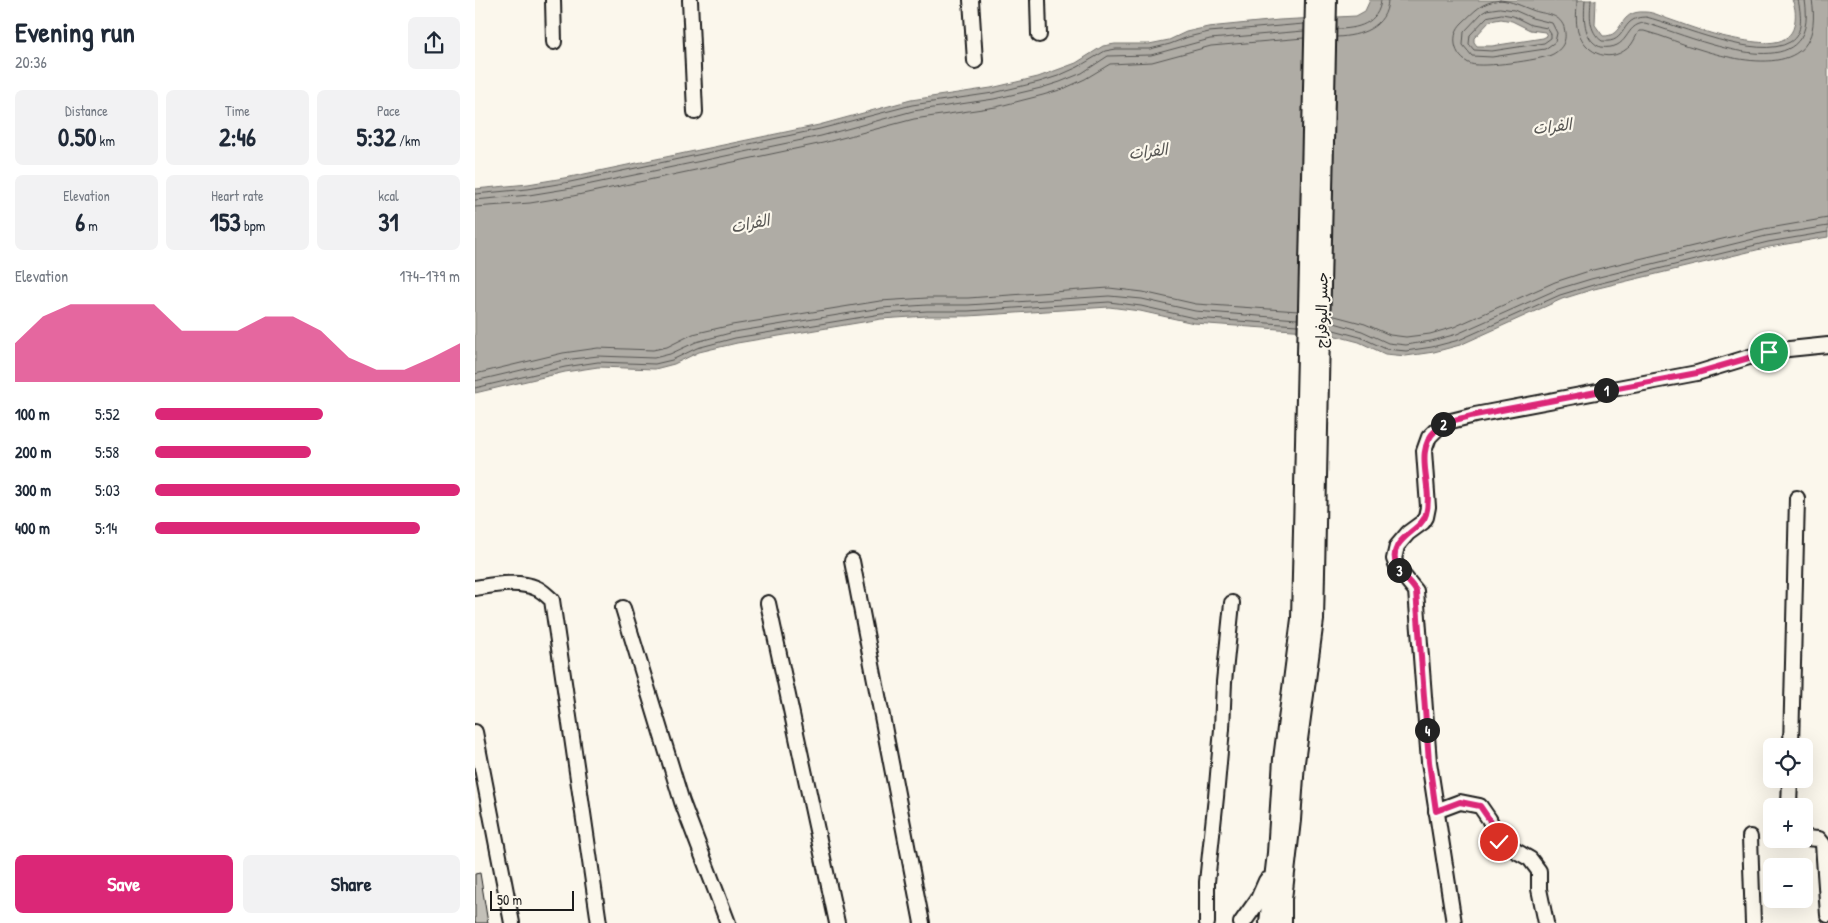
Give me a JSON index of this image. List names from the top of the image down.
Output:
{
  "streets": {
    "main road": ["جسر البوفراج"]
  },
  "water": ["الفرات"],
  "scale_bar": "50 m",
  "page": {
    "heading": ["Evening run", "20:36"],
    "stats": [
      ["Distance", "0.50 km"],
      ["Time", "2:46"],
      ["Pace", "5:32 /km"],
      ["Elevation", "6 m"],
      ["Heart rate", "153 bpm"],
      ["kcal", "31"]
    ],
    "chart": ["Elevation", "174–179 m"],
    "pins": [
      "1",
      "2",
      "3",
      "4"
    ],
    "list": [
      {
        "name": "100 m",
        "note": "5:52"
      },
      {
        "name": "200 m",
        "note": "5:58"
      },
      {
        "name": "300 m",
        "note": "5:03"
      },
      {
        "name": "400 m",
        "note": "5:14"
      }
    ],
    "map_buttons": ["+", "−"],
    "buttons": ["Save", "Share"],
    "scale": "50 m"
  }
}
